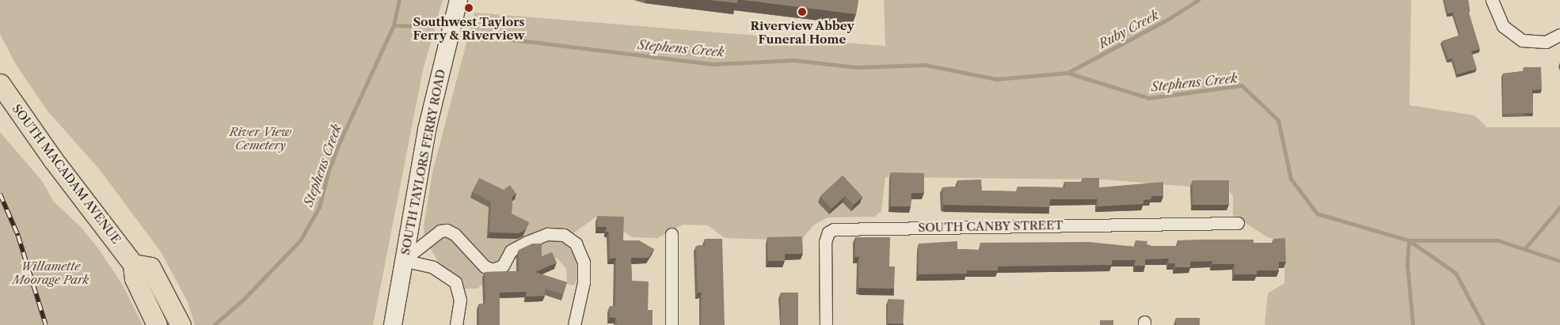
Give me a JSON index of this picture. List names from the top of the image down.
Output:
{
  "streets": {
    "main road": ["SOUTH TAYLORS FERRY ROAD", "SOUTH MACADAM AVENUE"],
    "street": ["SOUTH CANBY STREET"]
  },
  "water": ["Ruby Creek", "Stephens Creek"],
  "parks": ["River View Cemetery", "Willamette Moorage Park"],
  "places": ["Southwest Taylors Ferry & Riverview", "Riverview Abbey Funeral Home"]
}
